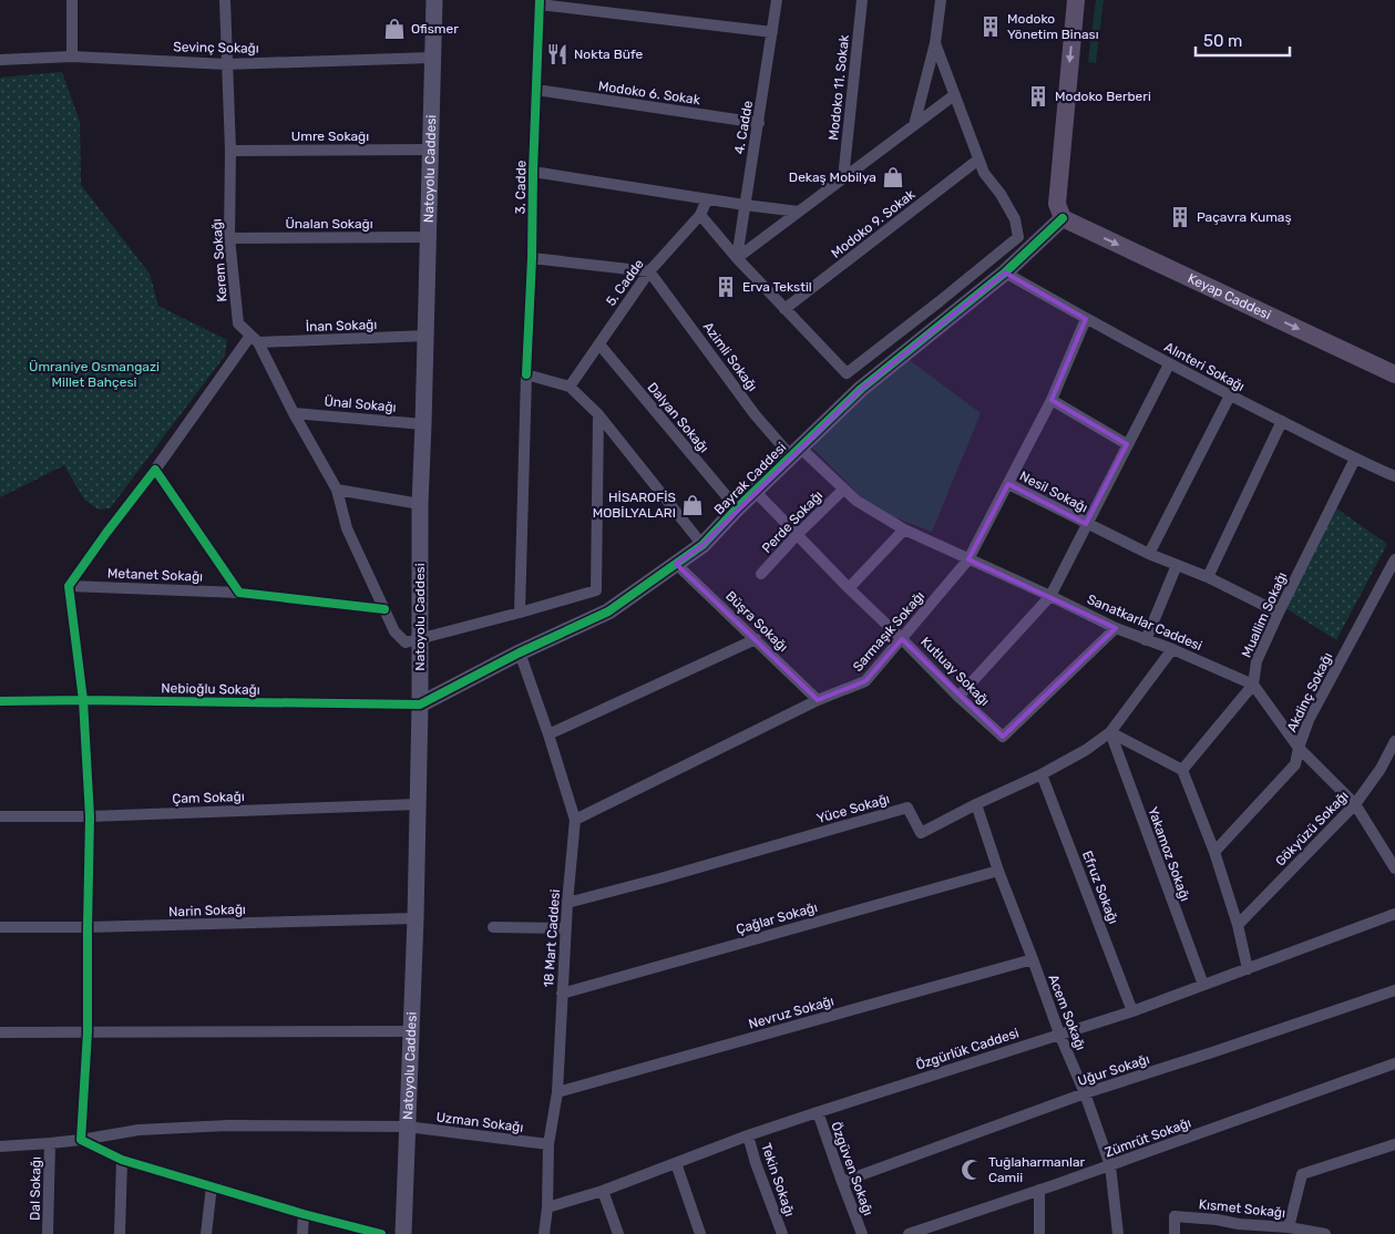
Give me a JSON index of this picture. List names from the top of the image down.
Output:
{
  "streets": {
    "main road": ["Natoyolu Caddesi", "Keyap Caddesi", "Bayrak Caddesi"],
    "street": [
      "Sevinç Sokağı",
      "Modoko 11. Sokak",
      "Modoko 6. Sokak",
      "4. Cadde",
      "Umre Sokağı",
      "3. Cadde",
      "Ünalan Sokağı",
      "Modoko 9. Sokak",
      "Kerem Sokağı",
      "5. Cadde",
      "İnan Sokağı",
      "Azimli Sokağı",
      "Alınteri Sokağı",
      "Ünal Sokağı",
      "Dalyan Sokağı",
      "Nesil Sokağı",
      "Perde Sokağı",
      "Metanet Sokağı",
      "Muallim Sokağı",
      "Büşra Sokağı",
      "Sanatkarlar Caddesi",
      "Sarmaşık Sokağı",
      "Kutluay Sokağı",
      "Nebioğlu Sokağı",
      "Akdinç Sokağı",
      "Çam Sokağı",
      "Yüce Sokağı",
      "Gökyüzü Sokağı",
      "Yakamoz Sokağı",
      "Efruz Sokağı",
      "Narin Sokağı",
      "Çağlar Sokağı",
      "18 Mart Caddesi",
      "Nevruz Sokağı",
      "Acem Sokağı",
      "Özgürlük Caddesi",
      "Uğur Sokağı",
      "Uzman Sokağı",
      "Zümrüt Sokağı",
      "Özgüven Sokağı",
      "Tekin Sokağı",
      "Dal Sokağı",
      "Kısmet Sokağı"
    ]
  },
  "crossings": [
    ["Sevinç Sokağı", "Natoyolu Caddesi"],
    ["Sevinç Sokağı", "Kerem Sokağı"],
    ["Modoko 6. Sokak", "4. Cadde"],
    ["Modoko 6. Sokak", "3. Cadde"],
    ["Umre Sokağı", "Natoyolu Caddesi"],
    ["Umre Sokağı", "Kerem Sokağı"],
    ["Natoyolu Caddesi", "Ünalan Sokağı"],
    ["Natoyolu Caddesi", "Kerem Sokağı"],
    ["Natoyolu Caddesi", "İnan Sokağı"],
    ["Natoyolu Caddesi", "Ünal Sokağı"],
    ["Natoyolu Caddesi", "Bayrak Caddesi"],
    ["Natoyolu Caddesi", "Nebioğlu Sokağı"],
    ["Natoyolu Caddesi", "Çam Sokağı"],
    ["Natoyolu Caddesi", "Narin Sokağı"],
    ["Natoyolu Caddesi", "Uzman Sokağı"],
    ["Ünalan Sokağı", "Kerem Sokağı"],
    ["Kerem Sokağı", "İnan Sokağı"],
    ["Kerem Sokağı", "Ünal Sokağı"],
    ["Kerem Sokağı", "Metanet Sokağı"],
    ["5. Cadde", "Azimli Sokağı"],
    ["5. Cadde", "Dalyan Sokağı"],
    ["Keyap Caddesi", "Bayrak Caddesi"],
    ["Azimli Sokağı", "Bayrak Caddesi"],
    ["Azimli Sokağı", "Sanatkarlar Caddesi"],
    ["Alınteri Sokağı", "Bayrak Caddesi"],
    ["Alınteri Sokağı", "Muallim Sokağı"],
    ["Alınteri Sokağı", "Sarmaşık Sokağı"],
    ["Dalyan Sokağı", "Bayrak Caddesi"],
    ["Bayrak Caddesi", "Büşra Sokağı"],
    ["Bayrak Caddesi", "Sanatkarlar Caddesi"],
    ["Bayrak Caddesi", "Kutluay Sokağı"],
    ["Bayrak Caddesi", "Nebioğlu Sokağı"],
    ["Bayrak Caddesi", "18 Mart Caddesi"],
    ["Nesil Sokağı", "Muallim Sokağı"],
    ["Nesil Sokağı", "Sarmaşık Sokağı"],
    ["Perde Sokağı", "Sanatkarlar Caddesi"],
    ["Perde Sokağı", "Kutluay Sokağı"],
    ["Muallim Sokağı", "Sanatkarlar Caddesi"],
    ["Büşra Sokağı", "Sarmaşık Sokağı"],
    ["Sanatkarlar Caddesi", "Sarmaşık Sokağı"],
    ["Sanatkarlar Caddesi", "Kutluay Sokağı"],
    ["Sanatkarlar Caddesi", "Yüce Sokağı"],
    ["Sarmaşık Sokağı", "Kutluay Sokağı"],
    ["Sarmaşık Sokağı", "18 Mart Caddesi"],
    ["Yüce Sokağı", "Yakamoz Sokağı"],
    ["Yüce Sokağı", "Efruz Sokağı"],
    ["Yüce Sokağı", "18 Mart Caddesi"],
    ["Yüce Sokağı", "Acem Sokağı"],
    ["Yakamoz Sokağı", "Özgürlük Caddesi"],
    ["Efruz Sokağı", "Özgürlük Caddesi"],
    ["Çağlar Sokağı", "18 Mart Caddesi"],
    ["Çağlar Sokağı", "Acem Sokağı"],
    ["18 Mart Caddesi", "Nevruz Sokağı"],
    ["18 Mart Caddesi", "Özgürlük Caddesi"],
    ["18 Mart Caddesi", "Uzman Sokağı"],
    ["Nevruz Sokağı", "Acem Sokağı"],
    ["Acem Sokağı", "Özgürlük Caddesi"],
    ["Acem Sokağı", "Uğur Sokağı"],
    ["Acem Sokağı", "Zümrüt Sokağı"],
    ["Özgürlük Caddesi", "Özgüven Sokağı"],
    ["Özgürlük Caddesi", "Tekin Sokağı"],
    ["Uğur Sokağı", "Özgüven Sokağı"],
    ["Uzman Sokağı", "Dal Sokağı"]
  ],
  "one_way": ["Keyap Caddesi"],
  "parks": ["Ümraniye Osmangazi Millet Bahçesi"],
  "places": {
    "building": [
      "Modoko Yönetim Binası",
      "Modoko Berberi",
      "Paçavra Kumaş",
      "Erva Tekstil"
    ],
    "shop": ["Ofismer", "Dekaş Mobilya", "HİSAROFİS MOBİLYALARI"],
    "restaurant": ["Nokta Büfe"],
    "mosque": ["Tuğlaharmanlar Camii"]
  },
  "scale_bar": "50 m"
}
